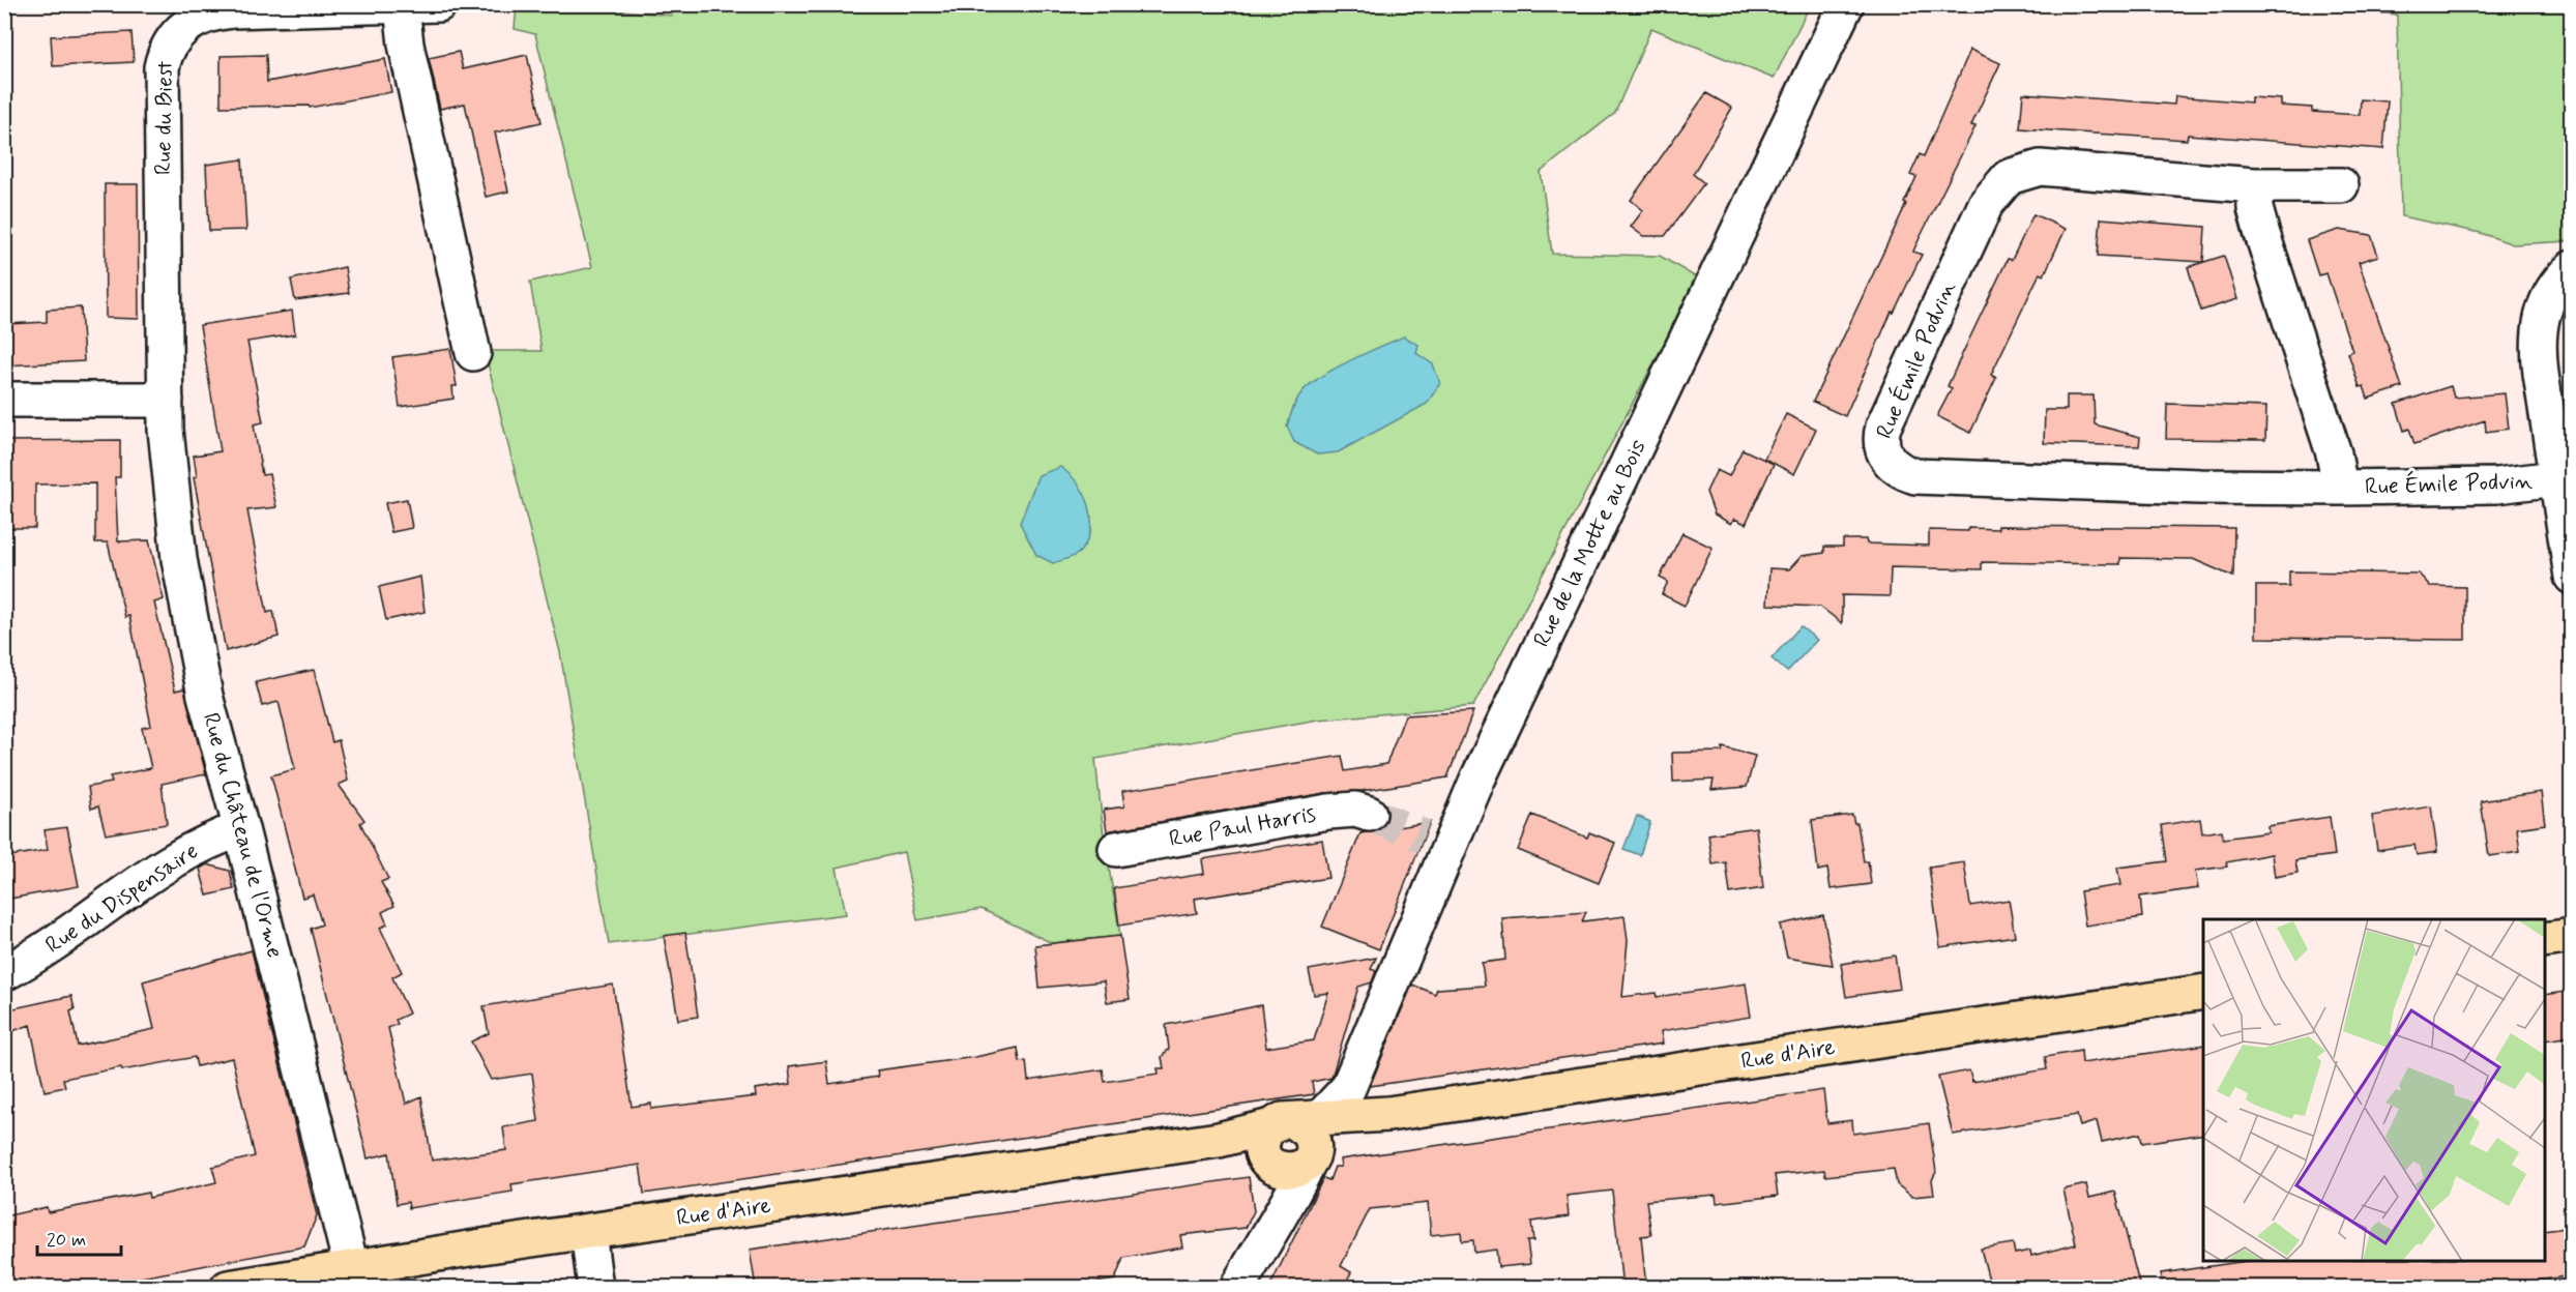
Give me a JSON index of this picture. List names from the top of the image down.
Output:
{
  "streets": {
    "main road": ["Rue d'Aire"],
    "street": [
      "Rue du Biest",
      "Rue Émile Podvin",
      "Rue de la Motte au Bois",
      "Rue Paul Harris",
      "Rue du Château de l'Orme",
      "Rue du Dispensaire"
    ]
  },
  "crossings": [
    ["Rue du Biest", "Rue du Château de l'Orme"],
    ["Rue de la Motte au Bois", "Rue d'Aire"],
    ["Rue du Château de l'Orme", "Rue du Dispensaire"],
    ["Rue du Château de l'Orme", "Rue d'Aire"]
  ],
  "scale_bar": "20 m"
}
